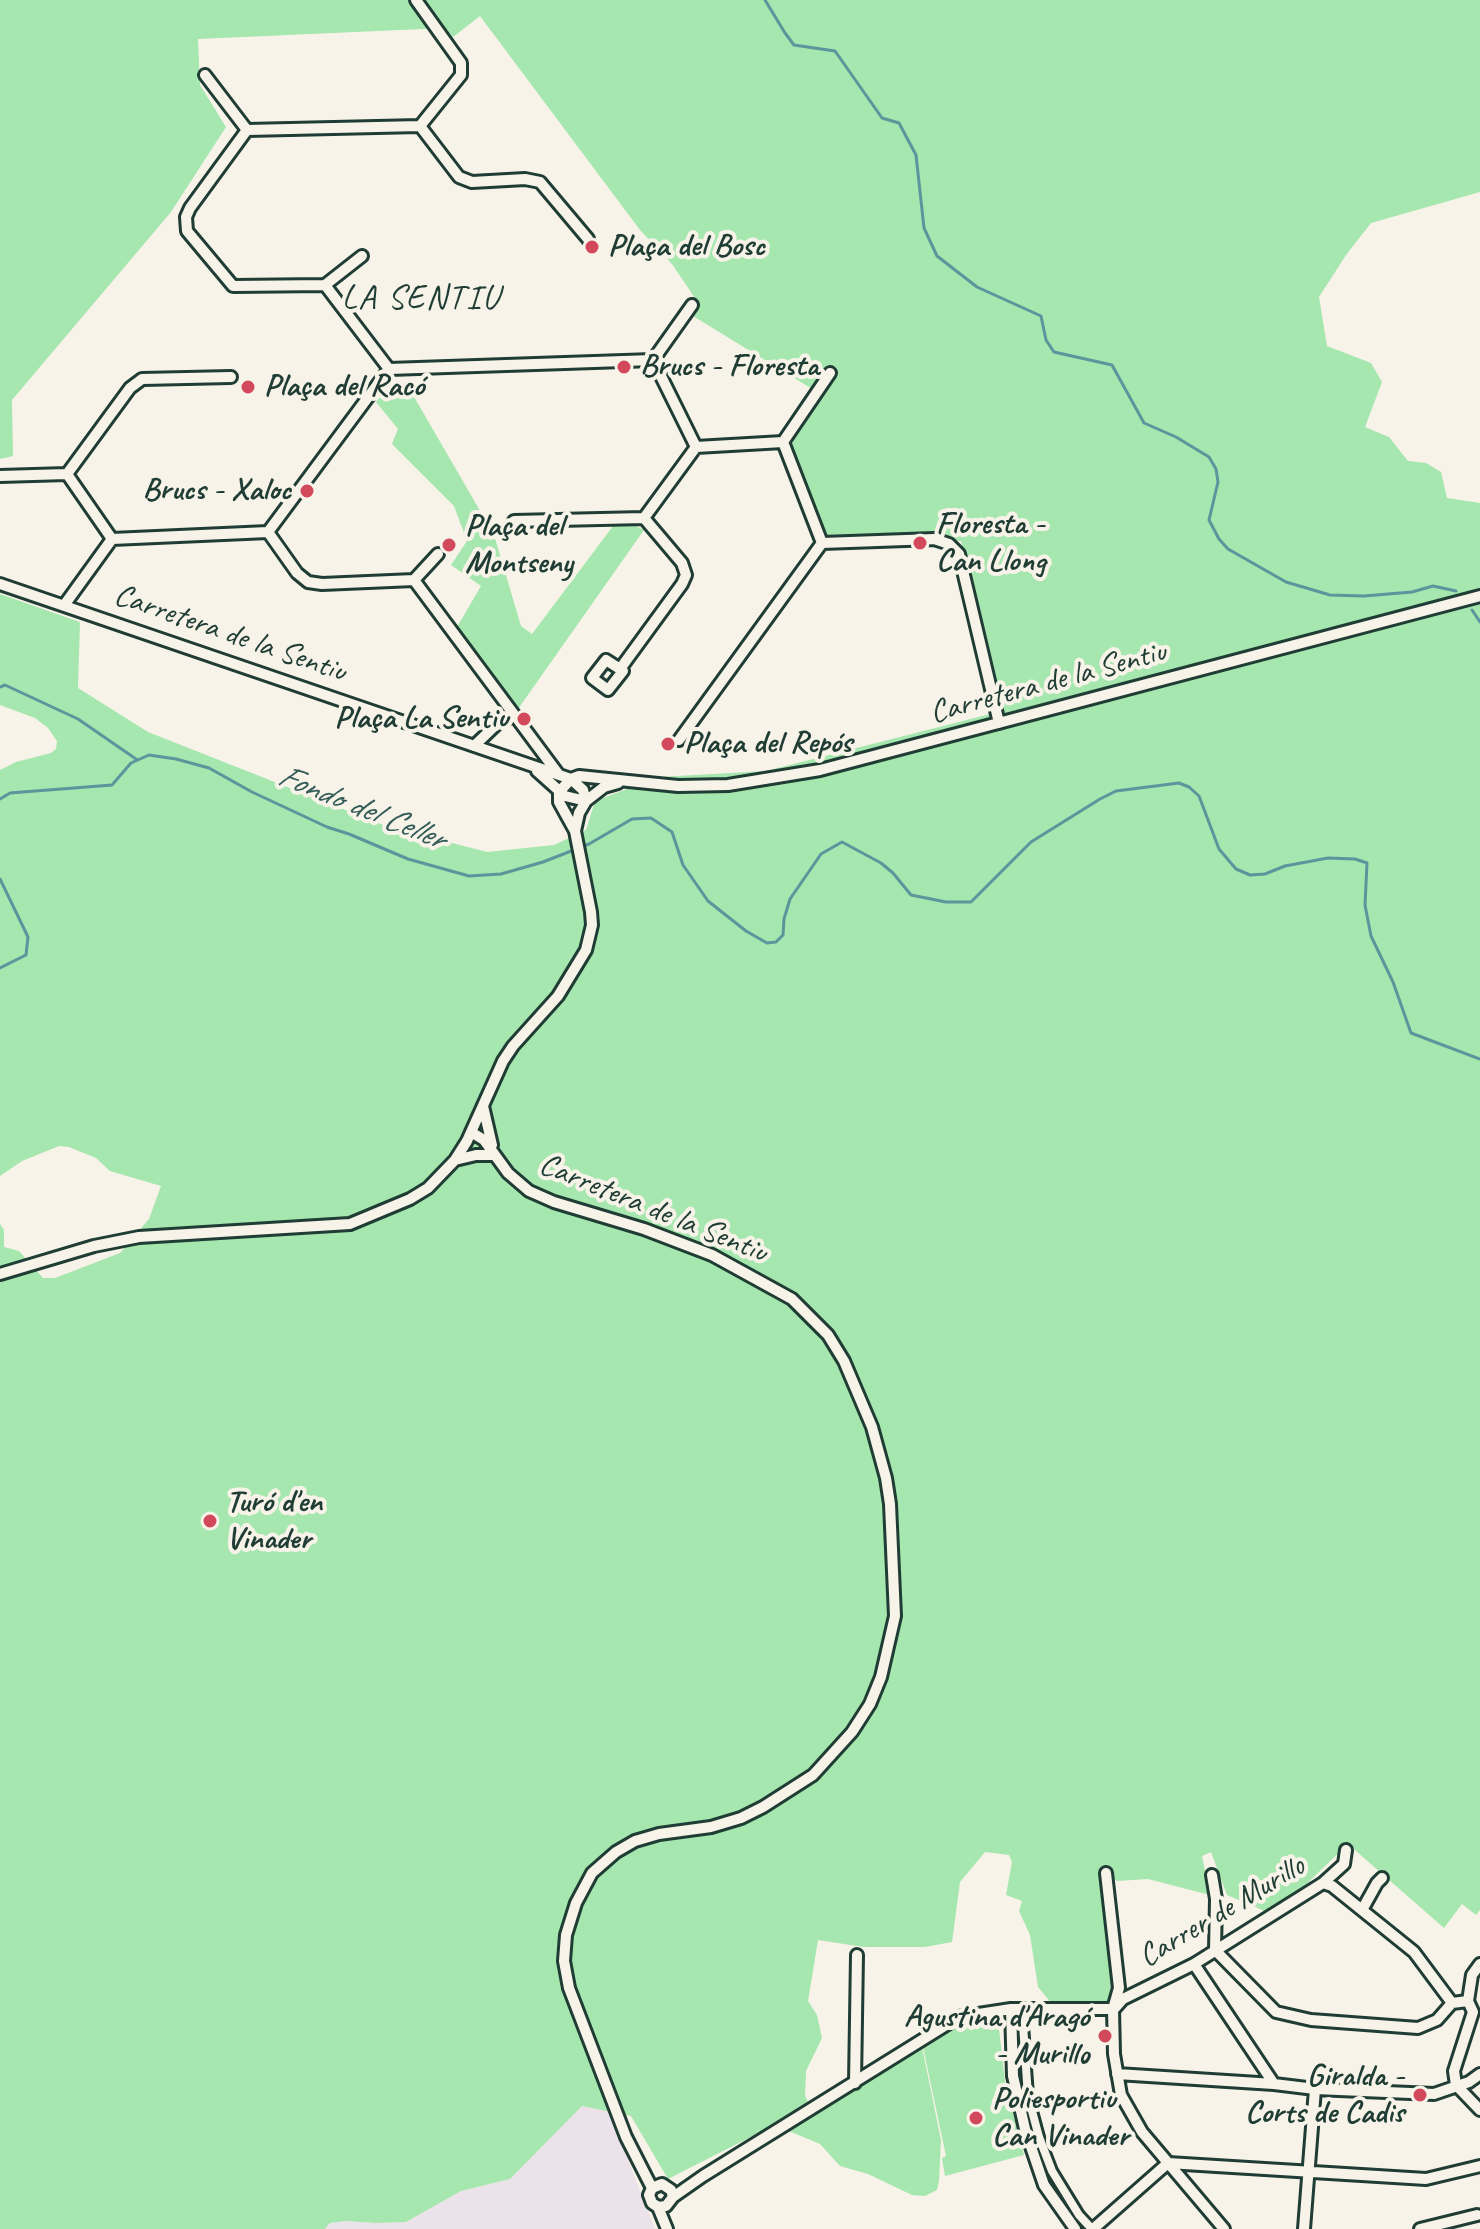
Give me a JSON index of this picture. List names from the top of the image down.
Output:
{
  "streets": {
    "street": ["Carretera de la Sentiu", "Carrer de Murillo"]
  },
  "districts": ["LA SENTIU"],
  "water": ["Fondo del Celler"],
  "places": [
    "Plaça del Bosc",
    "Brucs - Floresta",
    "Plaça del Racó",
    "Brucs - Xaloc",
    "Floresta - Can Llong",
    "Plaça del Montseny",
    "Plaça La Sentiu",
    "Plaça del Repós",
    "Turó d'en Vinader",
    "Agustina d'Aragó - Murillo",
    "Giralda - Corts de Cadis",
    "Poliesportiu Can Vinader"
  ]
}
